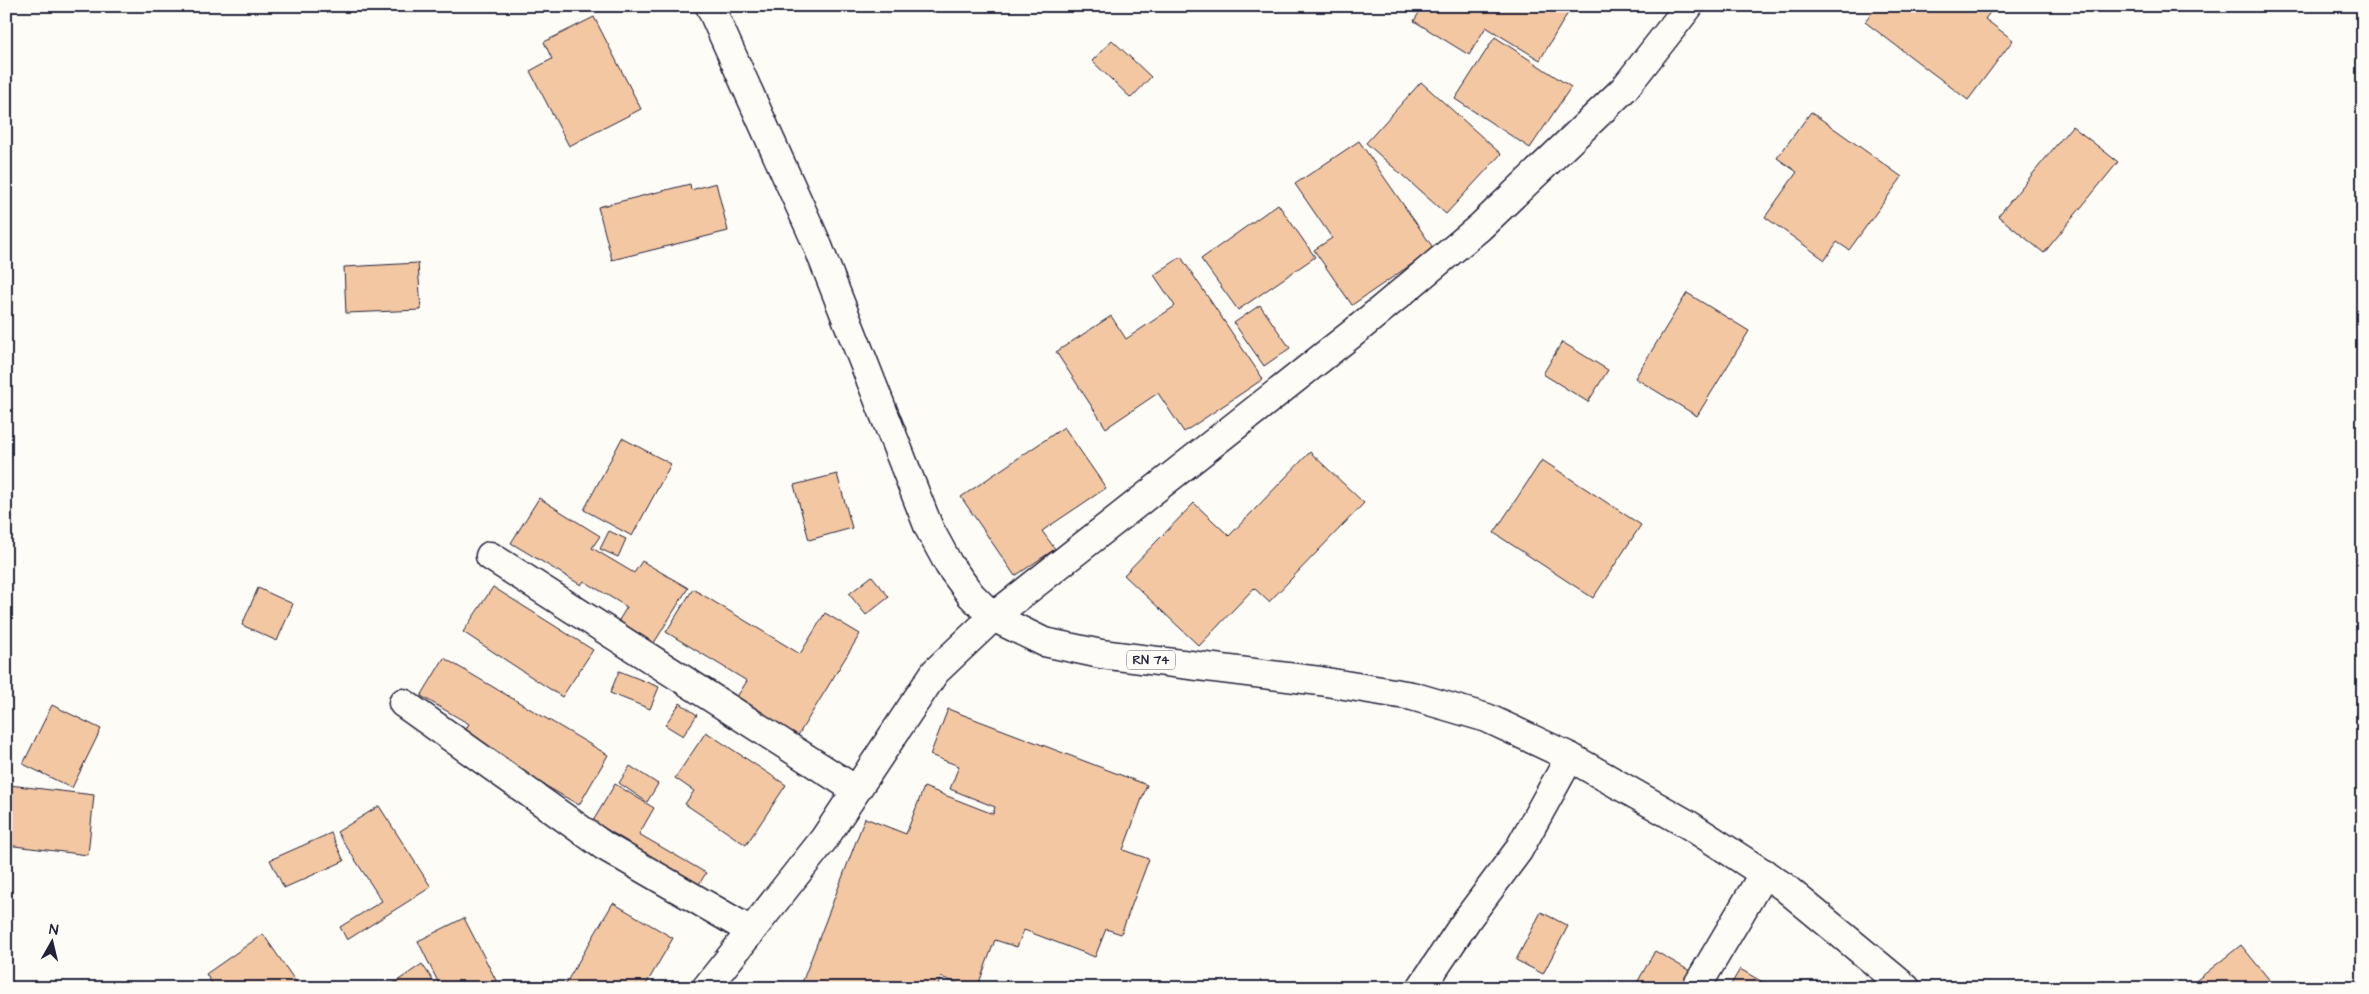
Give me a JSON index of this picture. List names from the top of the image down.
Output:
{
  "streets": {
    "street": ["RN 74"]
  },
  "north": "top"
}
